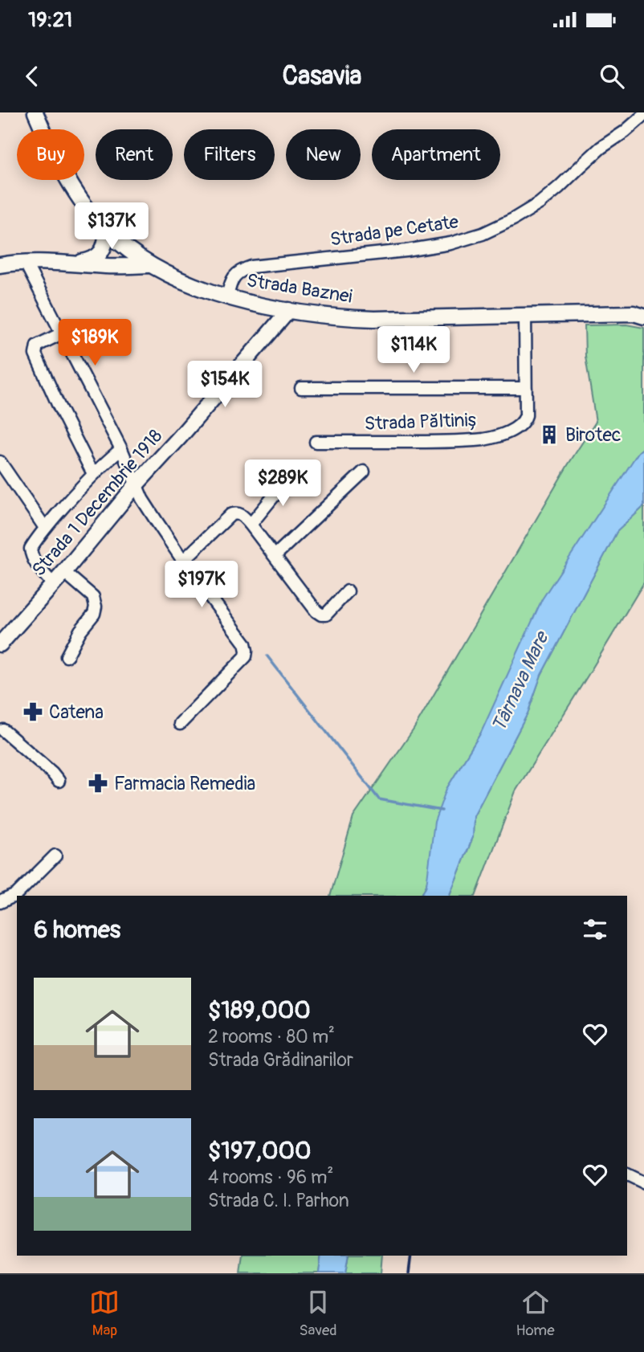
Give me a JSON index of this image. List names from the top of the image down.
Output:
{
  "streets": {
    "main road": ["Strada Baznei", "Strada 1 Decembrie 1918"],
    "street": ["Strada pe Cetate", "Strada Păltiniș"]
  },
  "crossings": [
    ["Strada pe Cetate", "Strada Baznei"],
    ["Strada Baznei", "Strada Păltiniș"],
    ["Strada Baznei", "Strada 1 Decembrie 1918"]
  ],
  "water": ["Târnava Mare"],
  "places": {
    "building": ["Birotec"],
    "pharmacy": ["Catena", "Farmacia Remedia"]
  },
  "page": {
    "status": "19:21",
    "header": "Casavia",
    "chip": [
      "Buy",
      "Rent",
      "Filters",
      "New",
      "Apartment"
    ],
    "price": [
      "$137K",
      "$189K",
      "$114K",
      "$154K",
      "$289K",
      "$197K"
    ],
    "heading": "6 homes",
    "list": [
      {
        "name": "$189,000",
        "note": "2 rooms · 80 m² · Strada Grădinarilor"
      },
      {
        "name": "$197,000",
        "note": "4 rooms · 96 m² · Strada C. I. Parhon"
      }
    ],
    "tabs": ["Map", "Saved", "Home"]
  }
}
